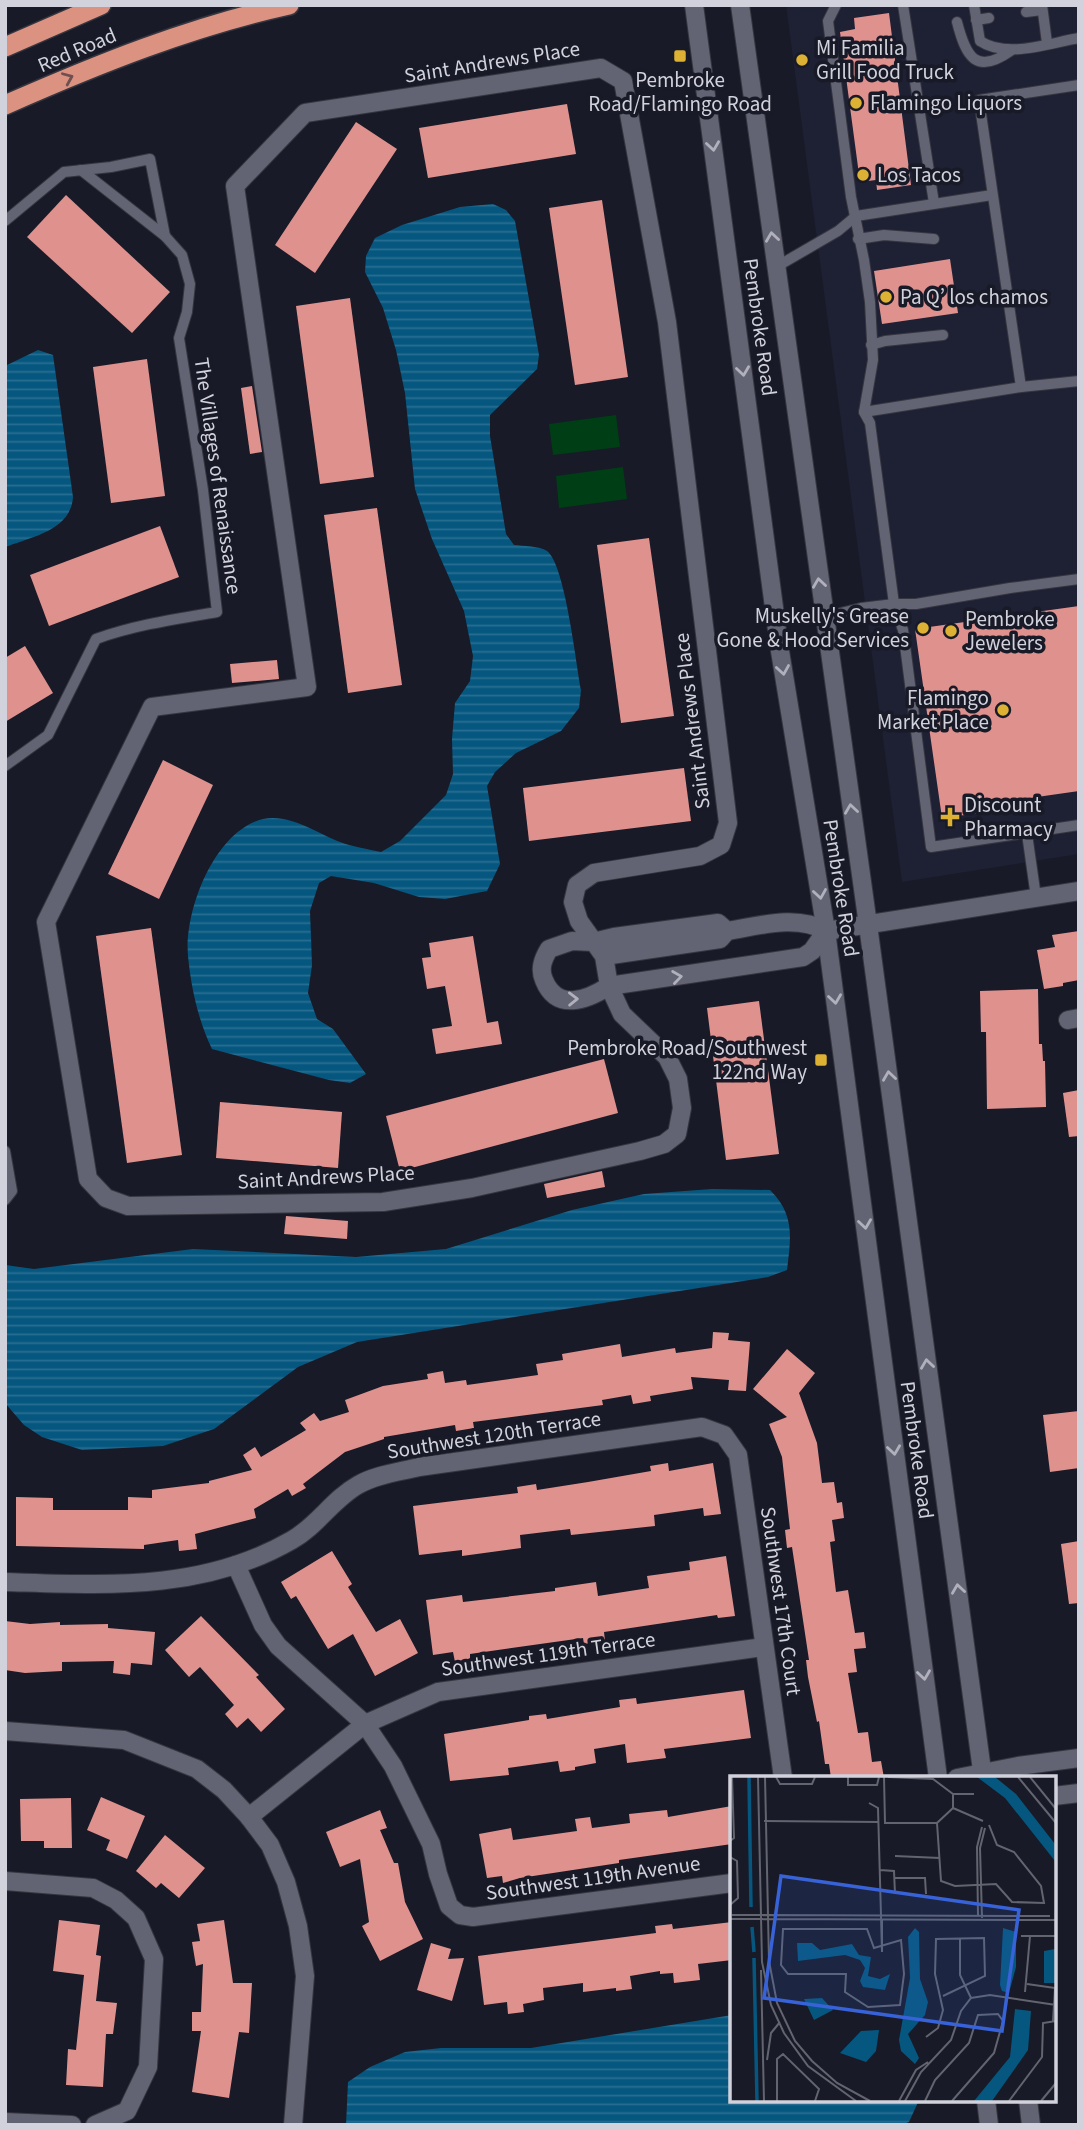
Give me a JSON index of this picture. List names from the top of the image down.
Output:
{
  "streets": {
    "highway": ["Red Road"],
    "street": [
      "Saint Andrews Place",
      "Pembroke Road",
      "Southwest 120th Terrace",
      "Southwest 17th Court",
      "Southwest 119th Terrace",
      "Southwest 119th Avenue"
    ],
    "lane": ["The Villages of Renaissance"]
  },
  "crossings": [
    ["Southwest 120th Terrace", "Southwest 17th Court"],
    ["Southwest 17th Court", "Southwest 119th Terrace"],
    ["Southwest 119th Terrace", "Southwest 119th Avenue"]
  ],
  "places": {
    "transit": ["Pembroke Road/Flamingo Road", "Pembroke Road/Southwest 122nd Way"],
    "other": [
      "Mi Familia Grill Food Truck",
      "Flamingo Liquors",
      "Los Tacos",
      "Pa Q’ los chamos",
      "Muskelly's Grease Gone & Hood Services",
      "Pembroke Jewelers",
      "Flamingo Market Place"
    ],
    "health": ["Discount Pharmacy"]
  }
}
